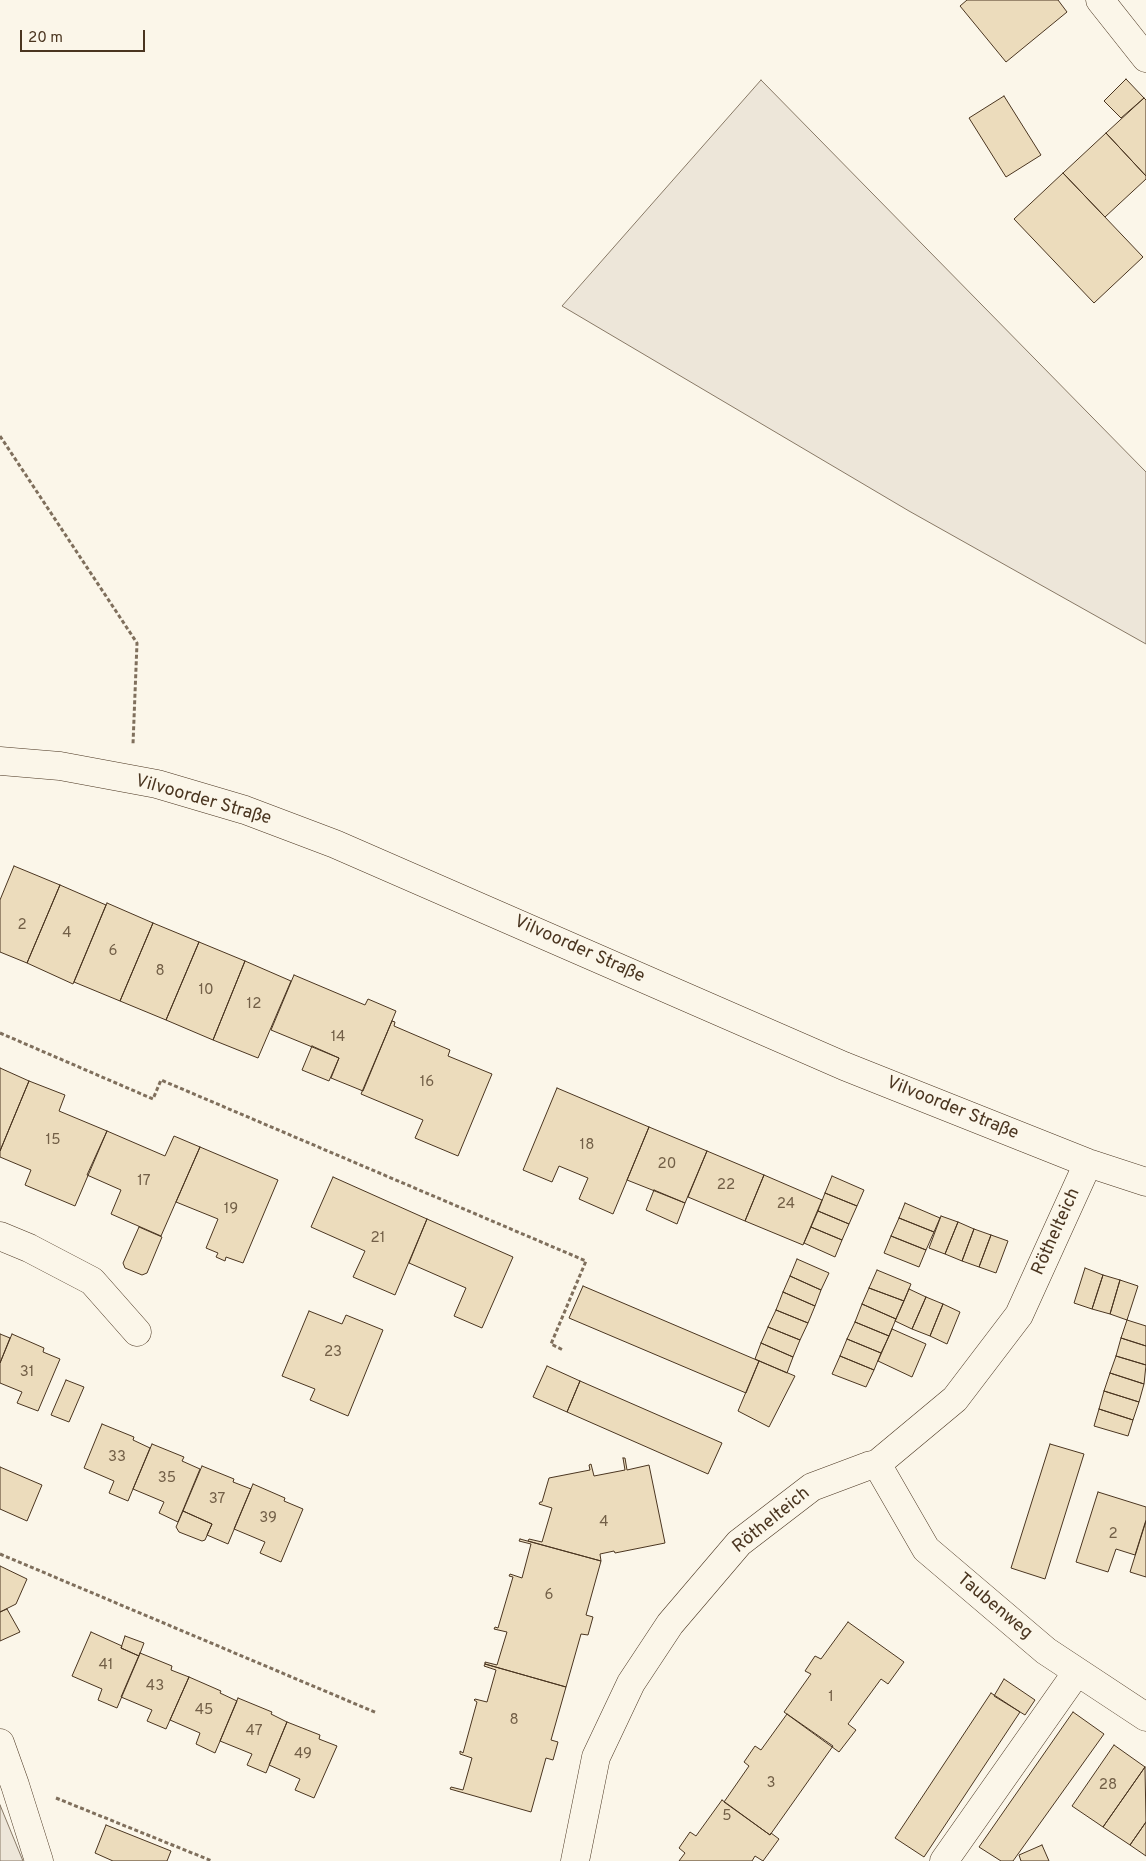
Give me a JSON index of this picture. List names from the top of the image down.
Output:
{
  "streets": {
    "street": ["Vilvoorder Straße", "Röthelteich", "Taubenweg"]
  },
  "crossings": [
    ["Vilvoorder Straße", "Röthelteich"],
    ["Röthelteich", "Taubenweg"]
  ],
  "house_numbers": [
    "2",
    "4",
    "6",
    "8",
    "10",
    "12",
    "14",
    "16",
    "15",
    "18",
    "20",
    "17",
    "22",
    "24",
    "19",
    "21",
    "23",
    "31",
    "33",
    "35",
    "37",
    "39",
    "4",
    "2",
    "6",
    "41",
    "43",
    "1",
    "45",
    "8",
    "47",
    "49",
    "3",
    "28",
    "5"
  ],
  "scale_bar": "20 m"
}
